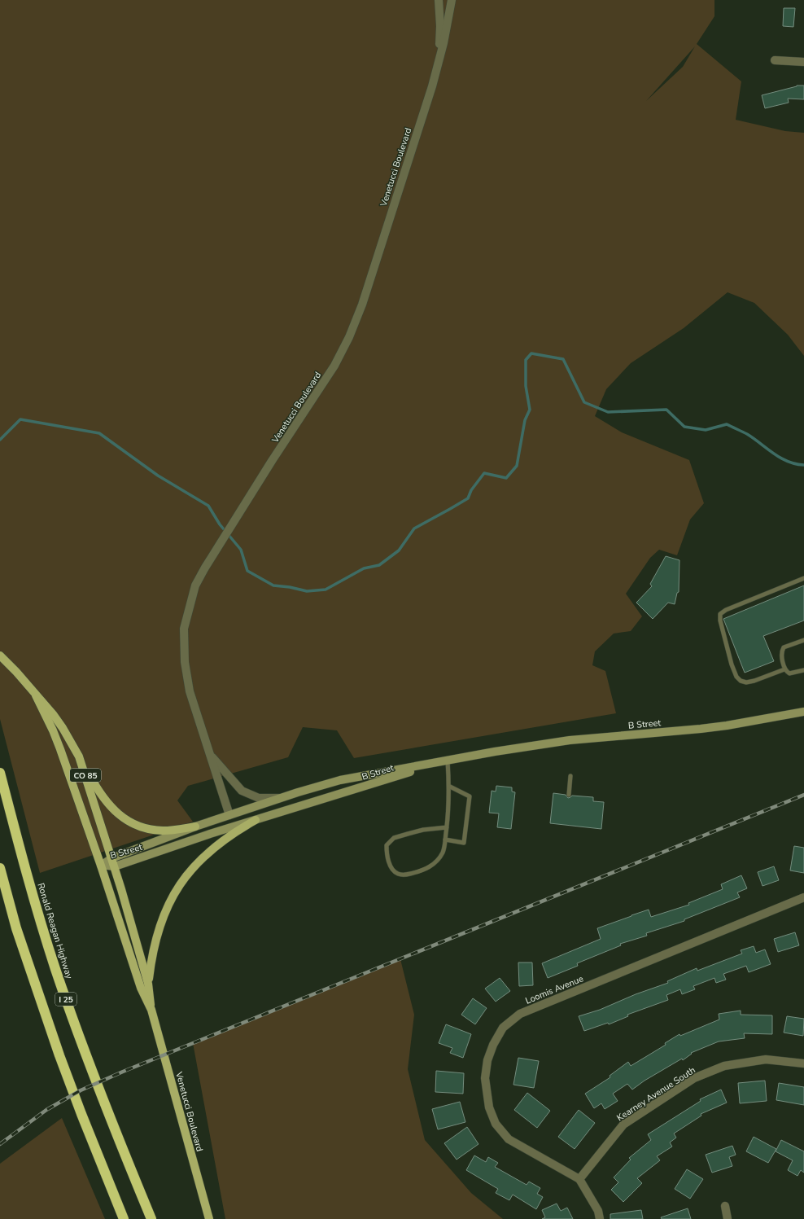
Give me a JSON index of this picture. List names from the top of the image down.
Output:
{
  "streets": {
    "highway": ["Ronald Reagan Highway", "I 25"],
    "main road": ["Venetucci Boulevard", "B Street", "CO 85"],
    "street": ["Loomis Avenue", "Kearney Avenue South"]
  },
  "crossings": [
    ["Venetucci Boulevard", "B Street"],
    ["Venetucci Boulevard", "CO 85"],
    ["B Street", "CO 85"],
    ["Loomis Avenue", "Kearney Avenue South"]
  ]
}
